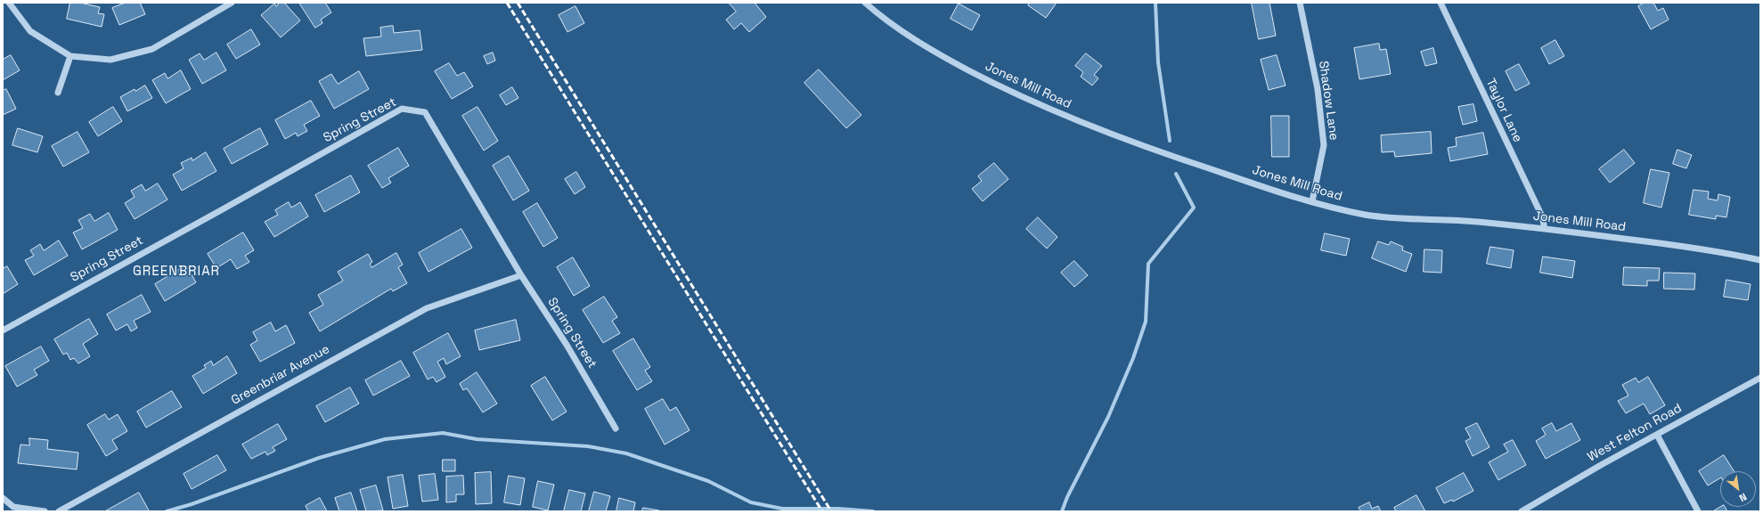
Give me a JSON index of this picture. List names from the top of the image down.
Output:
{
  "streets": {
    "street": [
      "Jones Mill Road",
      "Shadow Lane",
      "Taylor Lane",
      "Spring Street",
      "Greenbriar Avenue",
      "West Felton Road"
    ]
  },
  "crossings": [
    ["Jones Mill Road", "Shadow Lane"],
    ["Jones Mill Road", "Taylor Lane"],
    ["Spring Street", "Greenbriar Avenue"]
  ],
  "districts": ["GREENBRIAR"],
  "north": "bottom right"
}
